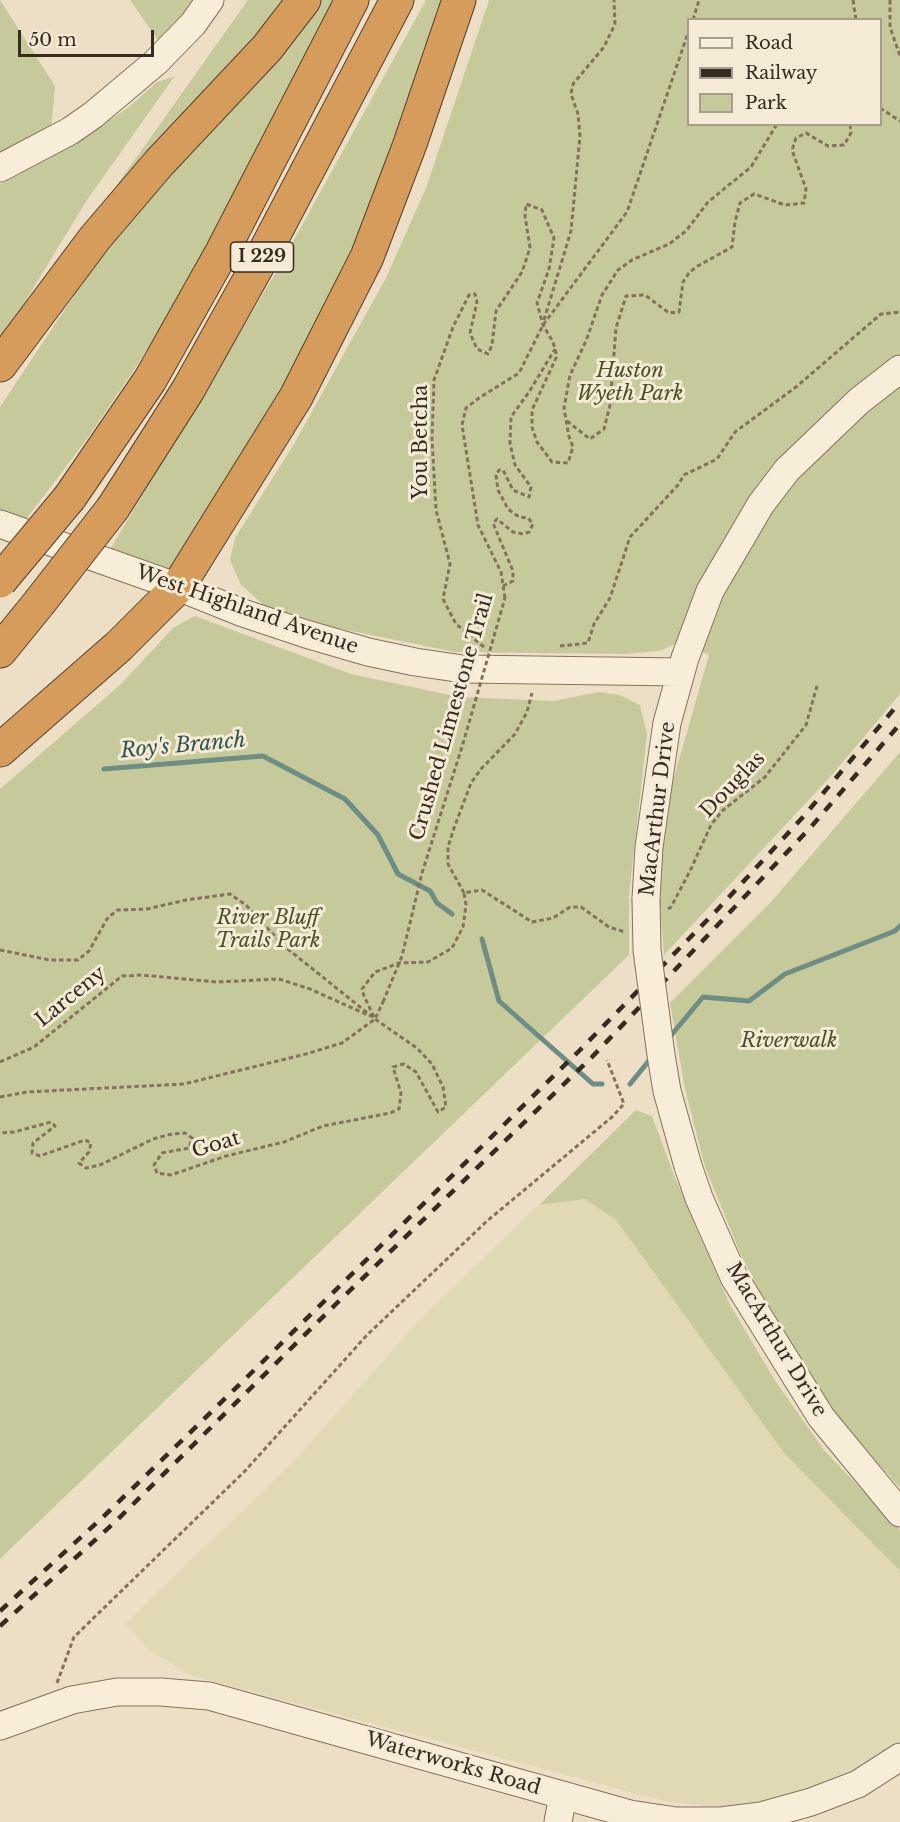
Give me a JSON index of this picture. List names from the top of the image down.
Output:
{
  "streets": {
    "highway": ["I 229"],
    "street": ["West Highland Avenue", "MacArthur Drive", "Waterworks Road"],
    "path": [
      "You Betcha",
      "Crushed Limestone Trail",
      "Douglas",
      "Larceny",
      "Goat"
    ]
  },
  "crossings": [
    ["You Betcha", "Crushed Limestone Trail"],
    ["West Highland Avenue", "MacArthur Drive"],
    ["Crushed Limestone Trail", "Larceny"],
    ["Crushed Limestone Trail", "Goat"],
    ["Douglas", "MacArthur Drive"],
    ["Larceny", "Goat"]
  ],
  "water": ["Roy's Branch"],
  "parks": ["Huston Wyeth Park", "River Bluff Trails Park", "Riverwalk"],
  "legend": ["Road", "Railway", "Park"],
  "scale_bar": "50 m"
}
